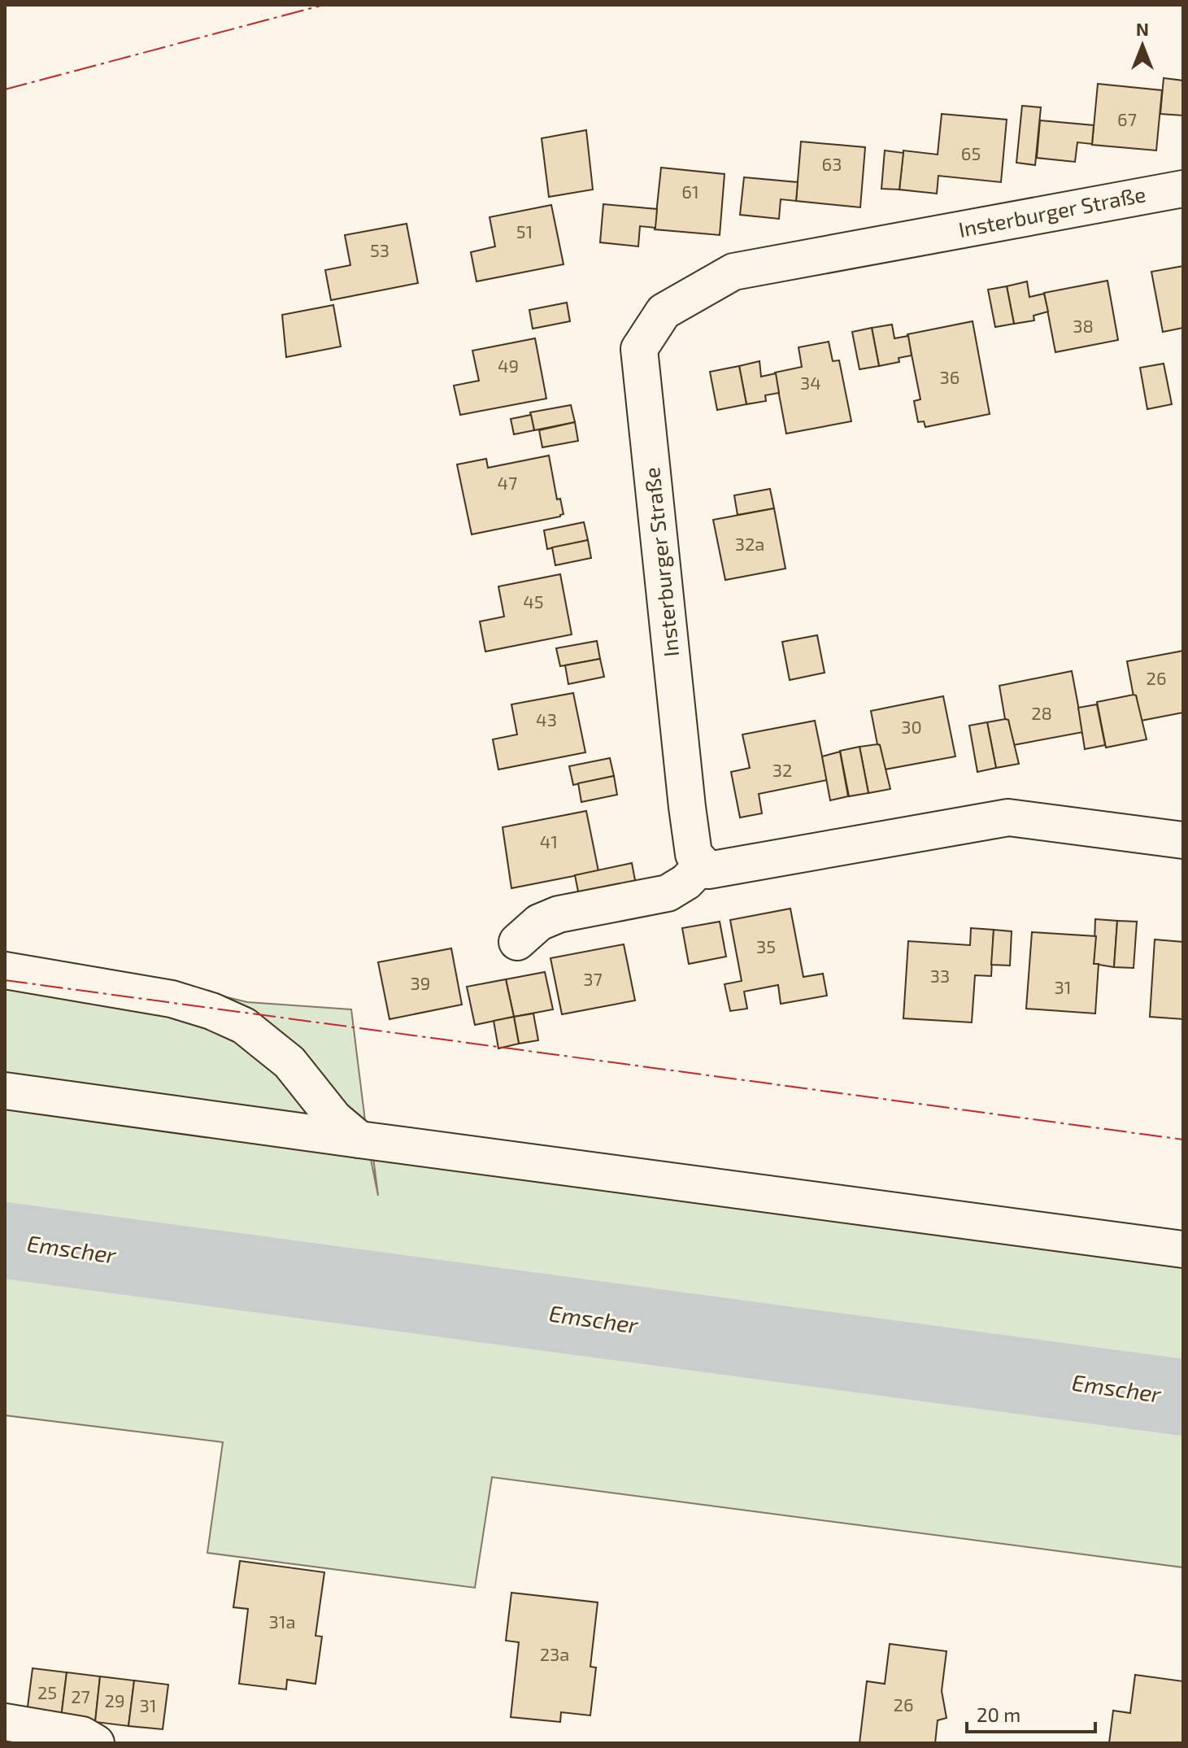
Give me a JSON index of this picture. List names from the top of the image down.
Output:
{
  "streets": {
    "street": ["Insterburger Straße"]
  },
  "water": ["Emscher"],
  "house_numbers": [
    "67",
    "65",
    "63",
    "61",
    "51",
    "53",
    "38",
    "49",
    "36",
    "34",
    "47",
    "32a",
    "45",
    "26",
    "28",
    "43",
    "30",
    "32",
    "41",
    "35",
    "33",
    "37",
    "39",
    "31",
    "31a",
    "23a",
    "25",
    "27",
    "29",
    "26",
    "31"
  ],
  "scale_bar": "20 m",
  "north": "top"
}
